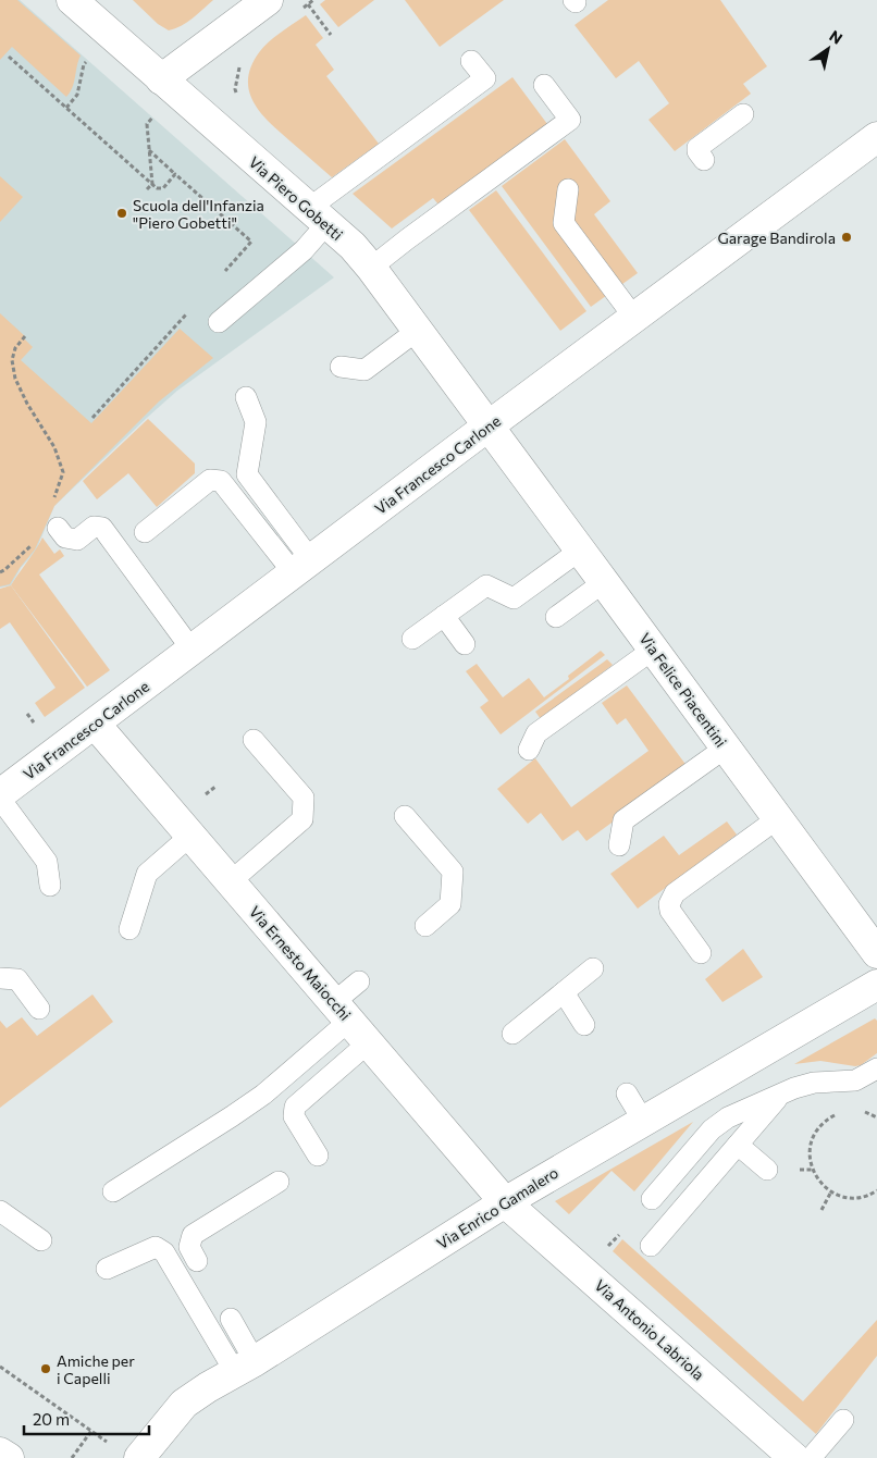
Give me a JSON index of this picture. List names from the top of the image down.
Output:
{
  "streets": {
    "street": [
      "Via Piero Gobetti",
      "Via Francesco Carlone",
      "Via Felice Piacentini",
      "Via Ernesto Maiocchi",
      "Via Enrico Gamalero",
      "Via Antonio Labriola"
    ]
  },
  "crossings": [
    ["Via Piero Gobetti", "Via Francesco Carlone"],
    ["Via Piero Gobetti", "Via Felice Piacentini"],
    ["Via Francesco Carlone", "Via Felice Piacentini"],
    ["Via Francesco Carlone", "Via Ernesto Maiocchi"],
    ["Via Ernesto Maiocchi", "Via Enrico Gamalero"],
    ["Via Ernesto Maiocchi", "Via Antonio Labriola"],
    ["Via Enrico Gamalero", "Via Antonio Labriola"]
  ],
  "places": ["Scuola dell'Infanzia \"Piero Gobetti\"", "Garage Bandirola", "Amiche per i Capelli"],
  "scale_bar": "20 m",
  "north": "top right"
}
